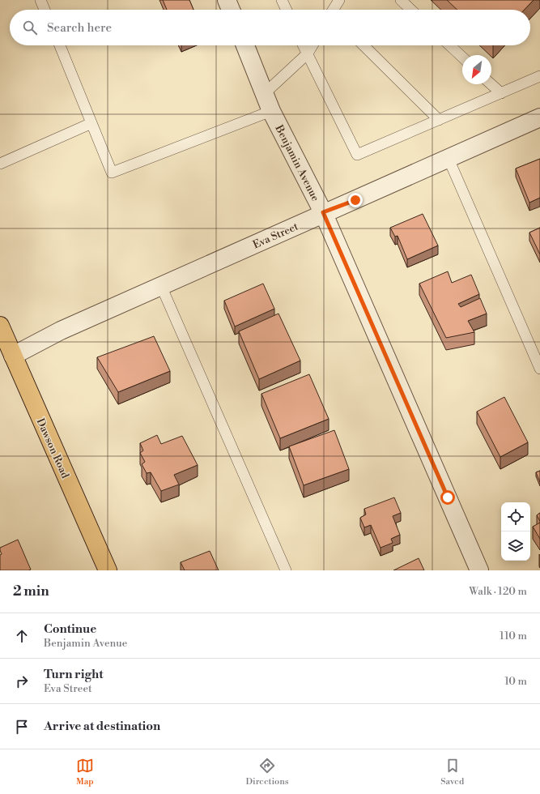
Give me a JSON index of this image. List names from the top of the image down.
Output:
{
  "streets": {
    "main road": ["Dawson Road"],
    "street": ["Benjamin Avenue", "Eva Street"]
  },
  "crossings": [
    ["Benjamin Avenue", "Eva Street"],
    ["Eva Street", "Dawson Road"]
  ],
  "north": "bottom left",
  "page": {
    "search": "Search here",
    "heading": ["2 min", "Walk · 120 m"],
    "list": [
      ["Continue", "Benjamin Avenue", "110 m"],
      ["Turn right", "Eva Street", "10 m"],
      "Arrive at destination"
    ],
    "nav": ["Map", "Directions", "Saved"]
  }
}
